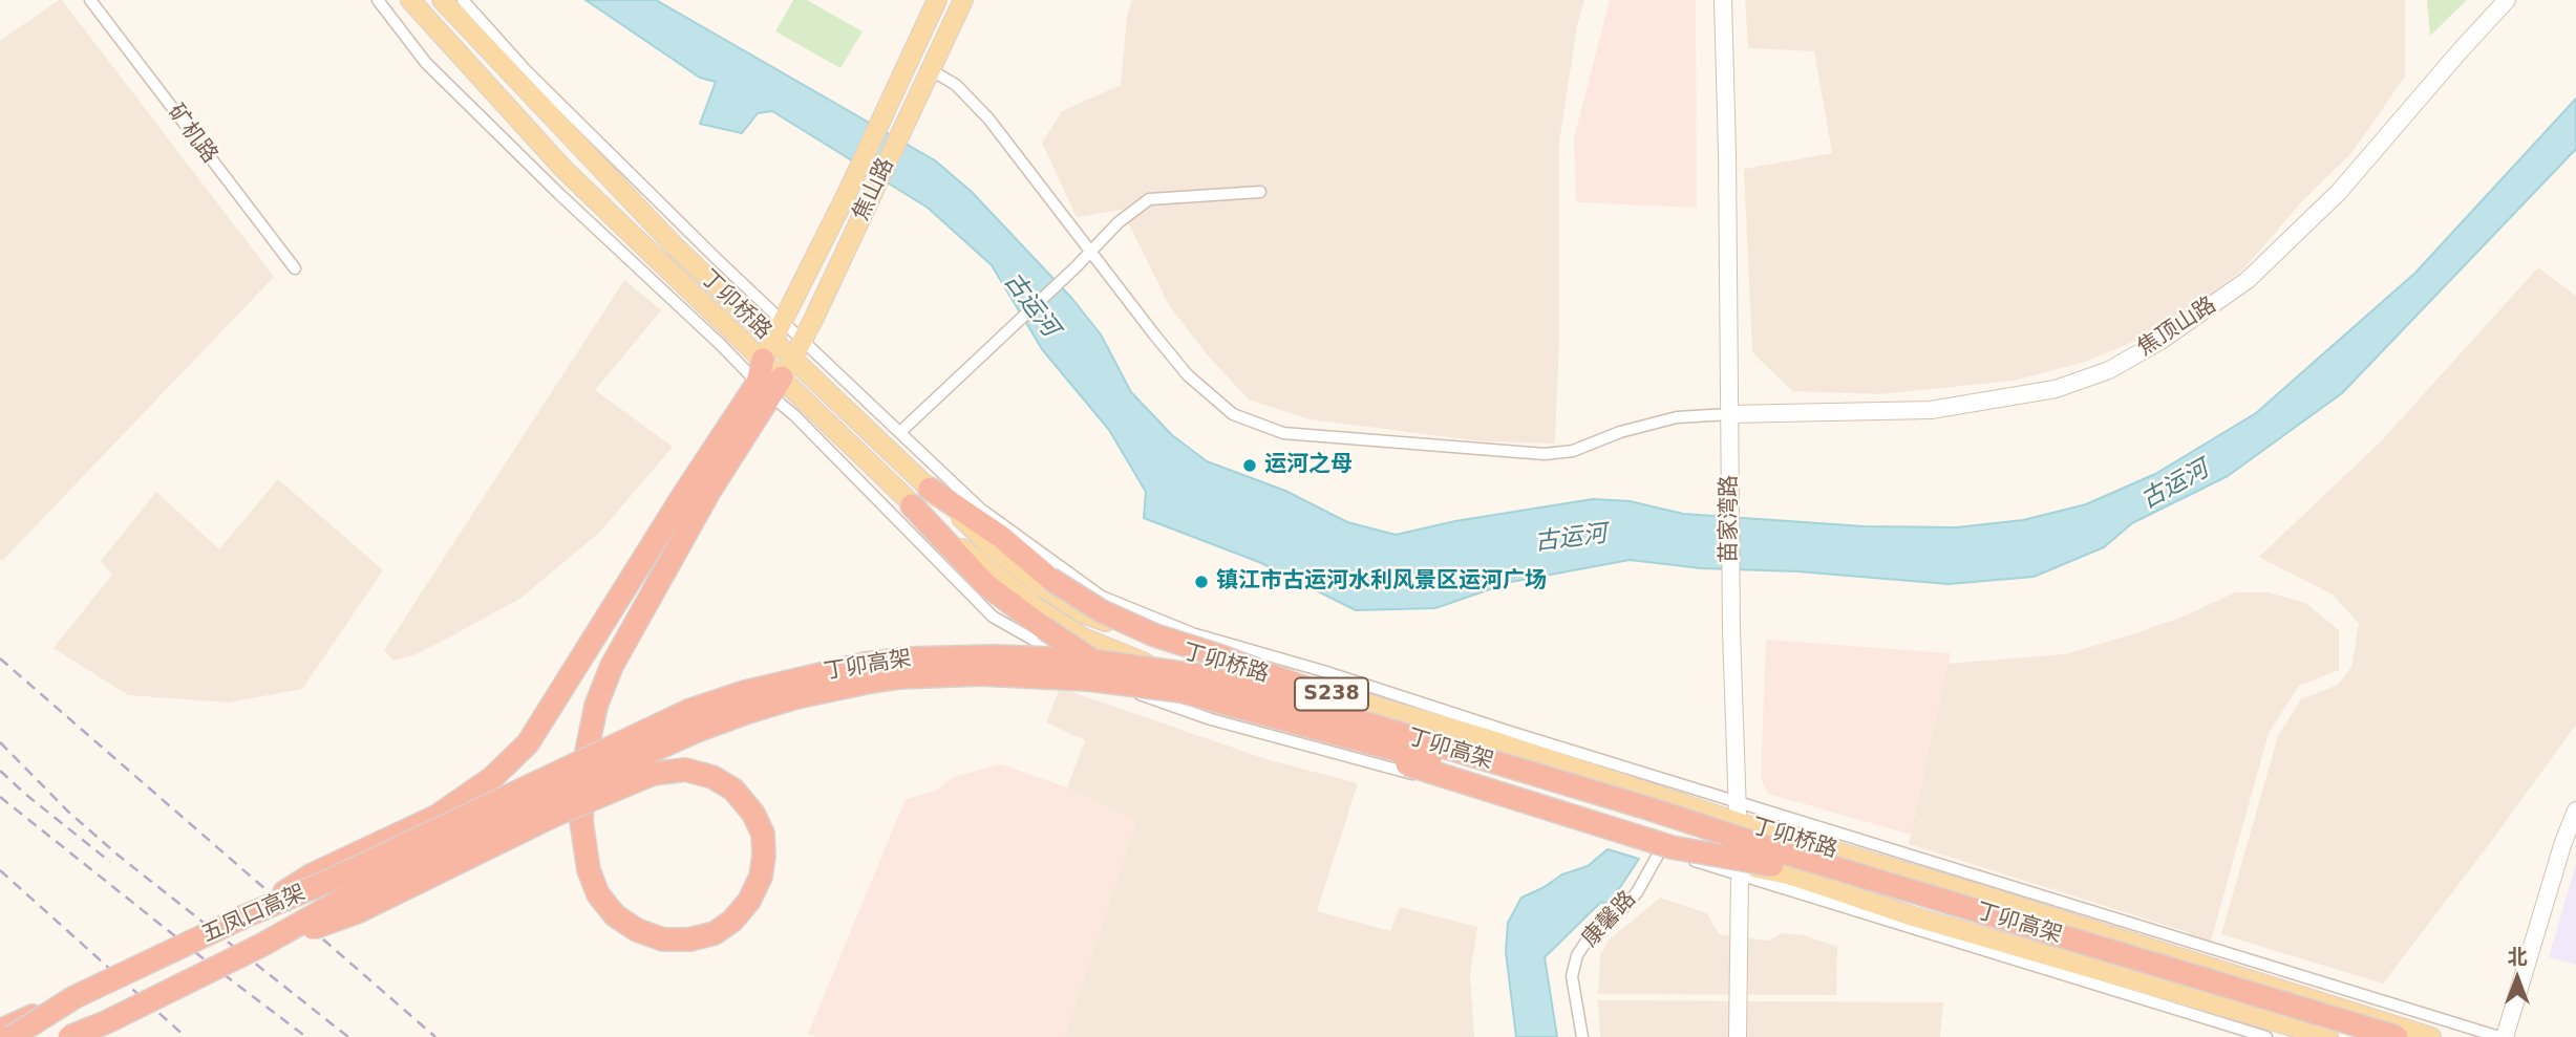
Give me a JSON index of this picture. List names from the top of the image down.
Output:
{
  "streets": {
    "highway": ["丁卯高架", "S238", "五凤口高架"],
    "main road": ["焦山路", "丁卯桥路"],
    "street": [
      "矿机路",
      "焦顶山路",
      "苗家湾路",
      "康馨路"
    ]
  },
  "crossings": [
    ["焦山路", "丁卯桥路"],
    ["丁卯桥路", "苗家湾路"],
    ["焦顶山路", "苗家湾路"],
    ["丁卯高架", "五凤口高架"]
  ],
  "water": ["古运河"],
  "places": ["运河之母", "镇江市古运河水利风景区运河广场"],
  "north": "top"
}
